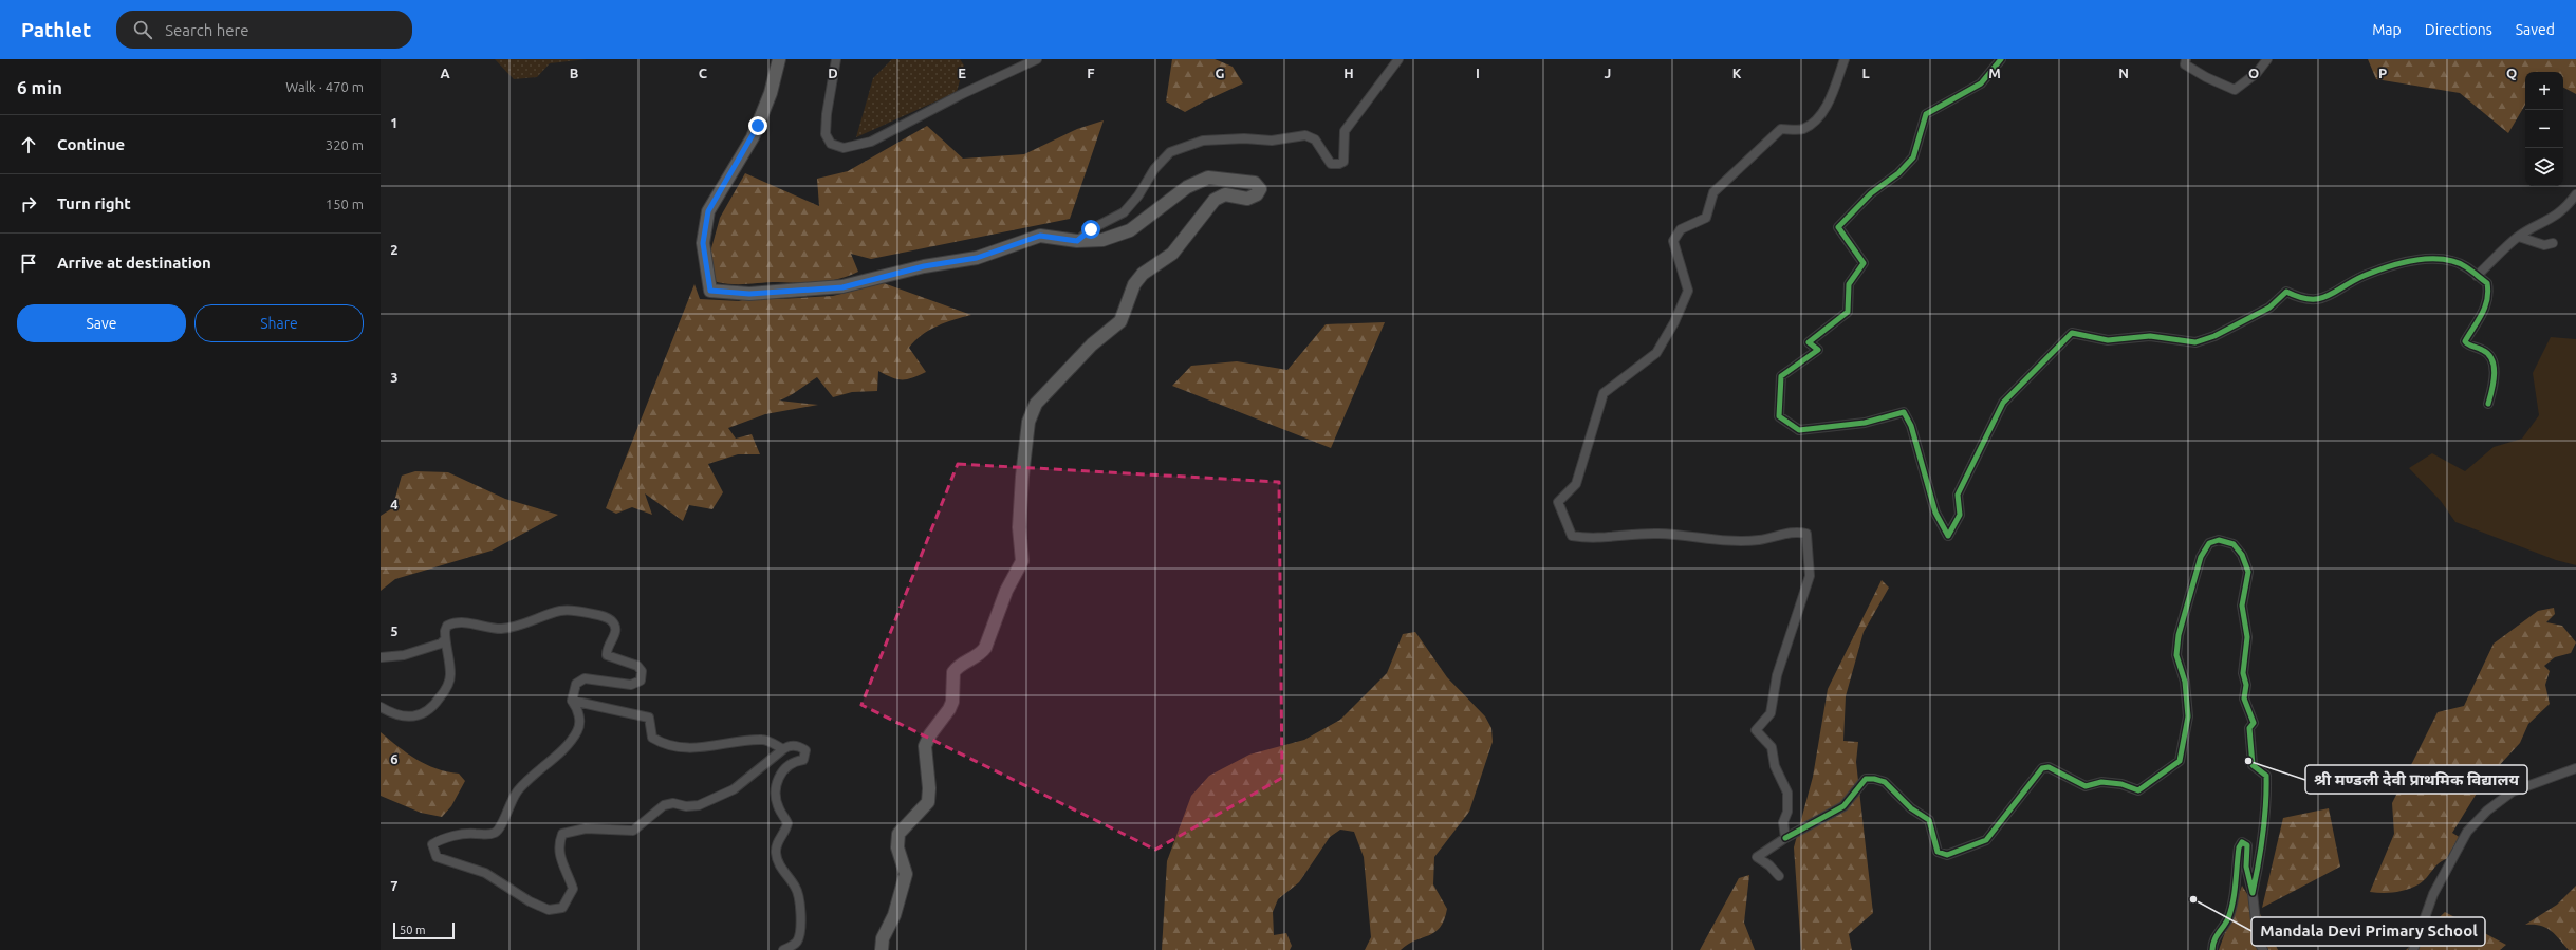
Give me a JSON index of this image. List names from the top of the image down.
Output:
{
  "places": ["श्री मण्डली देवी प्राथमिक विद्यालय", "Mandala Devi Primary School"],
  "scale_bar": "50 m",
  "page": {
    "header": "Pathlet",
    "search": "Search here",
    "nav": ["Map", "Directions", "Saved"],
    "heading": ["6 min", "Walk · 470 m"],
    "map_buttons": ["+", "−"],
    "list": [
      ["Continue", "320 m"],
      ["Turn right", "150 m"],
      "Arrive at destination"
    ],
    "buttons": ["Save", "Share"],
    "scale": "50 m"
  },
  "grid": {
    "columns": [
      "A",
      "B",
      "C",
      "D",
      "E",
      "F",
      "G",
      "H",
      "I",
      "J",
      "K",
      "L",
      "M",
      "N",
      "O",
      "P",
      "Q"
    ],
    "rows": [
      "1",
      "2",
      "3",
      "4",
      "5",
      "6",
      "7"
    ]
  }
}
